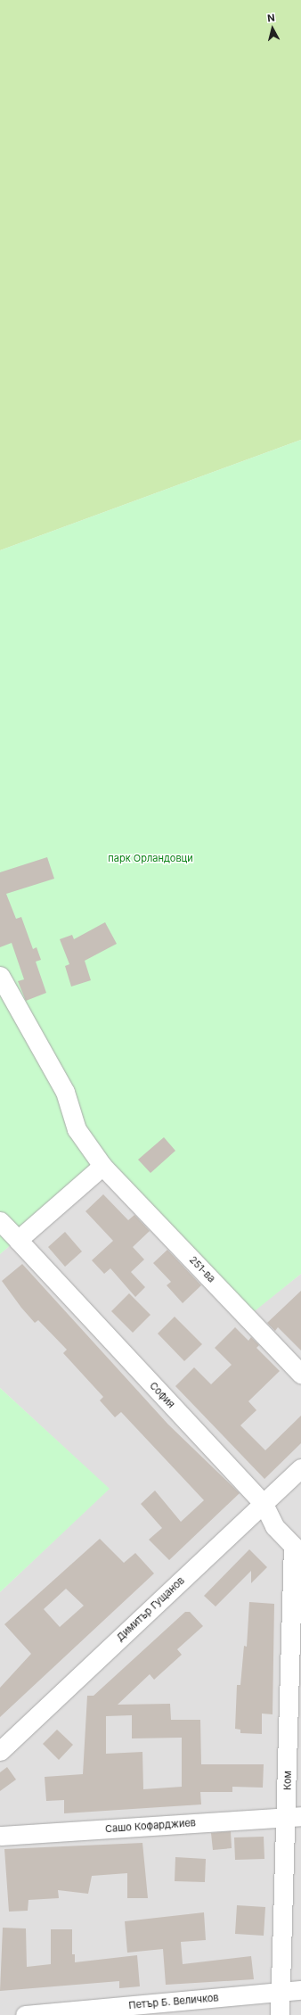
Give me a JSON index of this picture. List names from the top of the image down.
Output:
{
  "streets": {
    "street": [
      "251-ва",
      "София",
      "Димитър Гущанов",
      "Ком",
      "Сашо Кофарджиев",
      "Петър Б. Величков"
    ]
  },
  "crossings": [
    ["София", "Димитър Гущанов"],
    ["София", "Ком"],
    ["Ком", "Сашо Кофарджиев"],
    ["Ком", "Петър Б. Величков"]
  ],
  "parks": ["парк Орландовци"],
  "north": "top"
}
